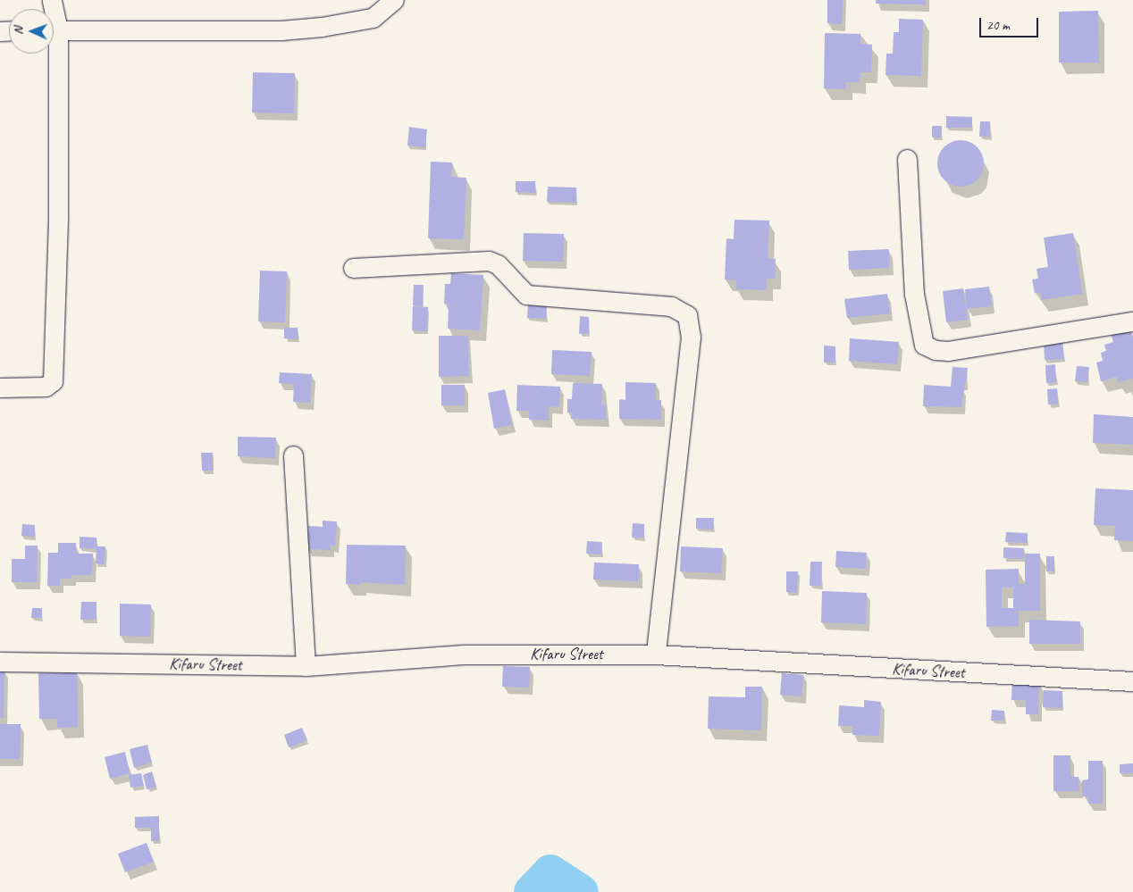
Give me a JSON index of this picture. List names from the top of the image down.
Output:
{
  "streets": {
    "street": ["Kifaru Street"]
  },
  "scale_bar": "20 m",
  "north": "left"
}
